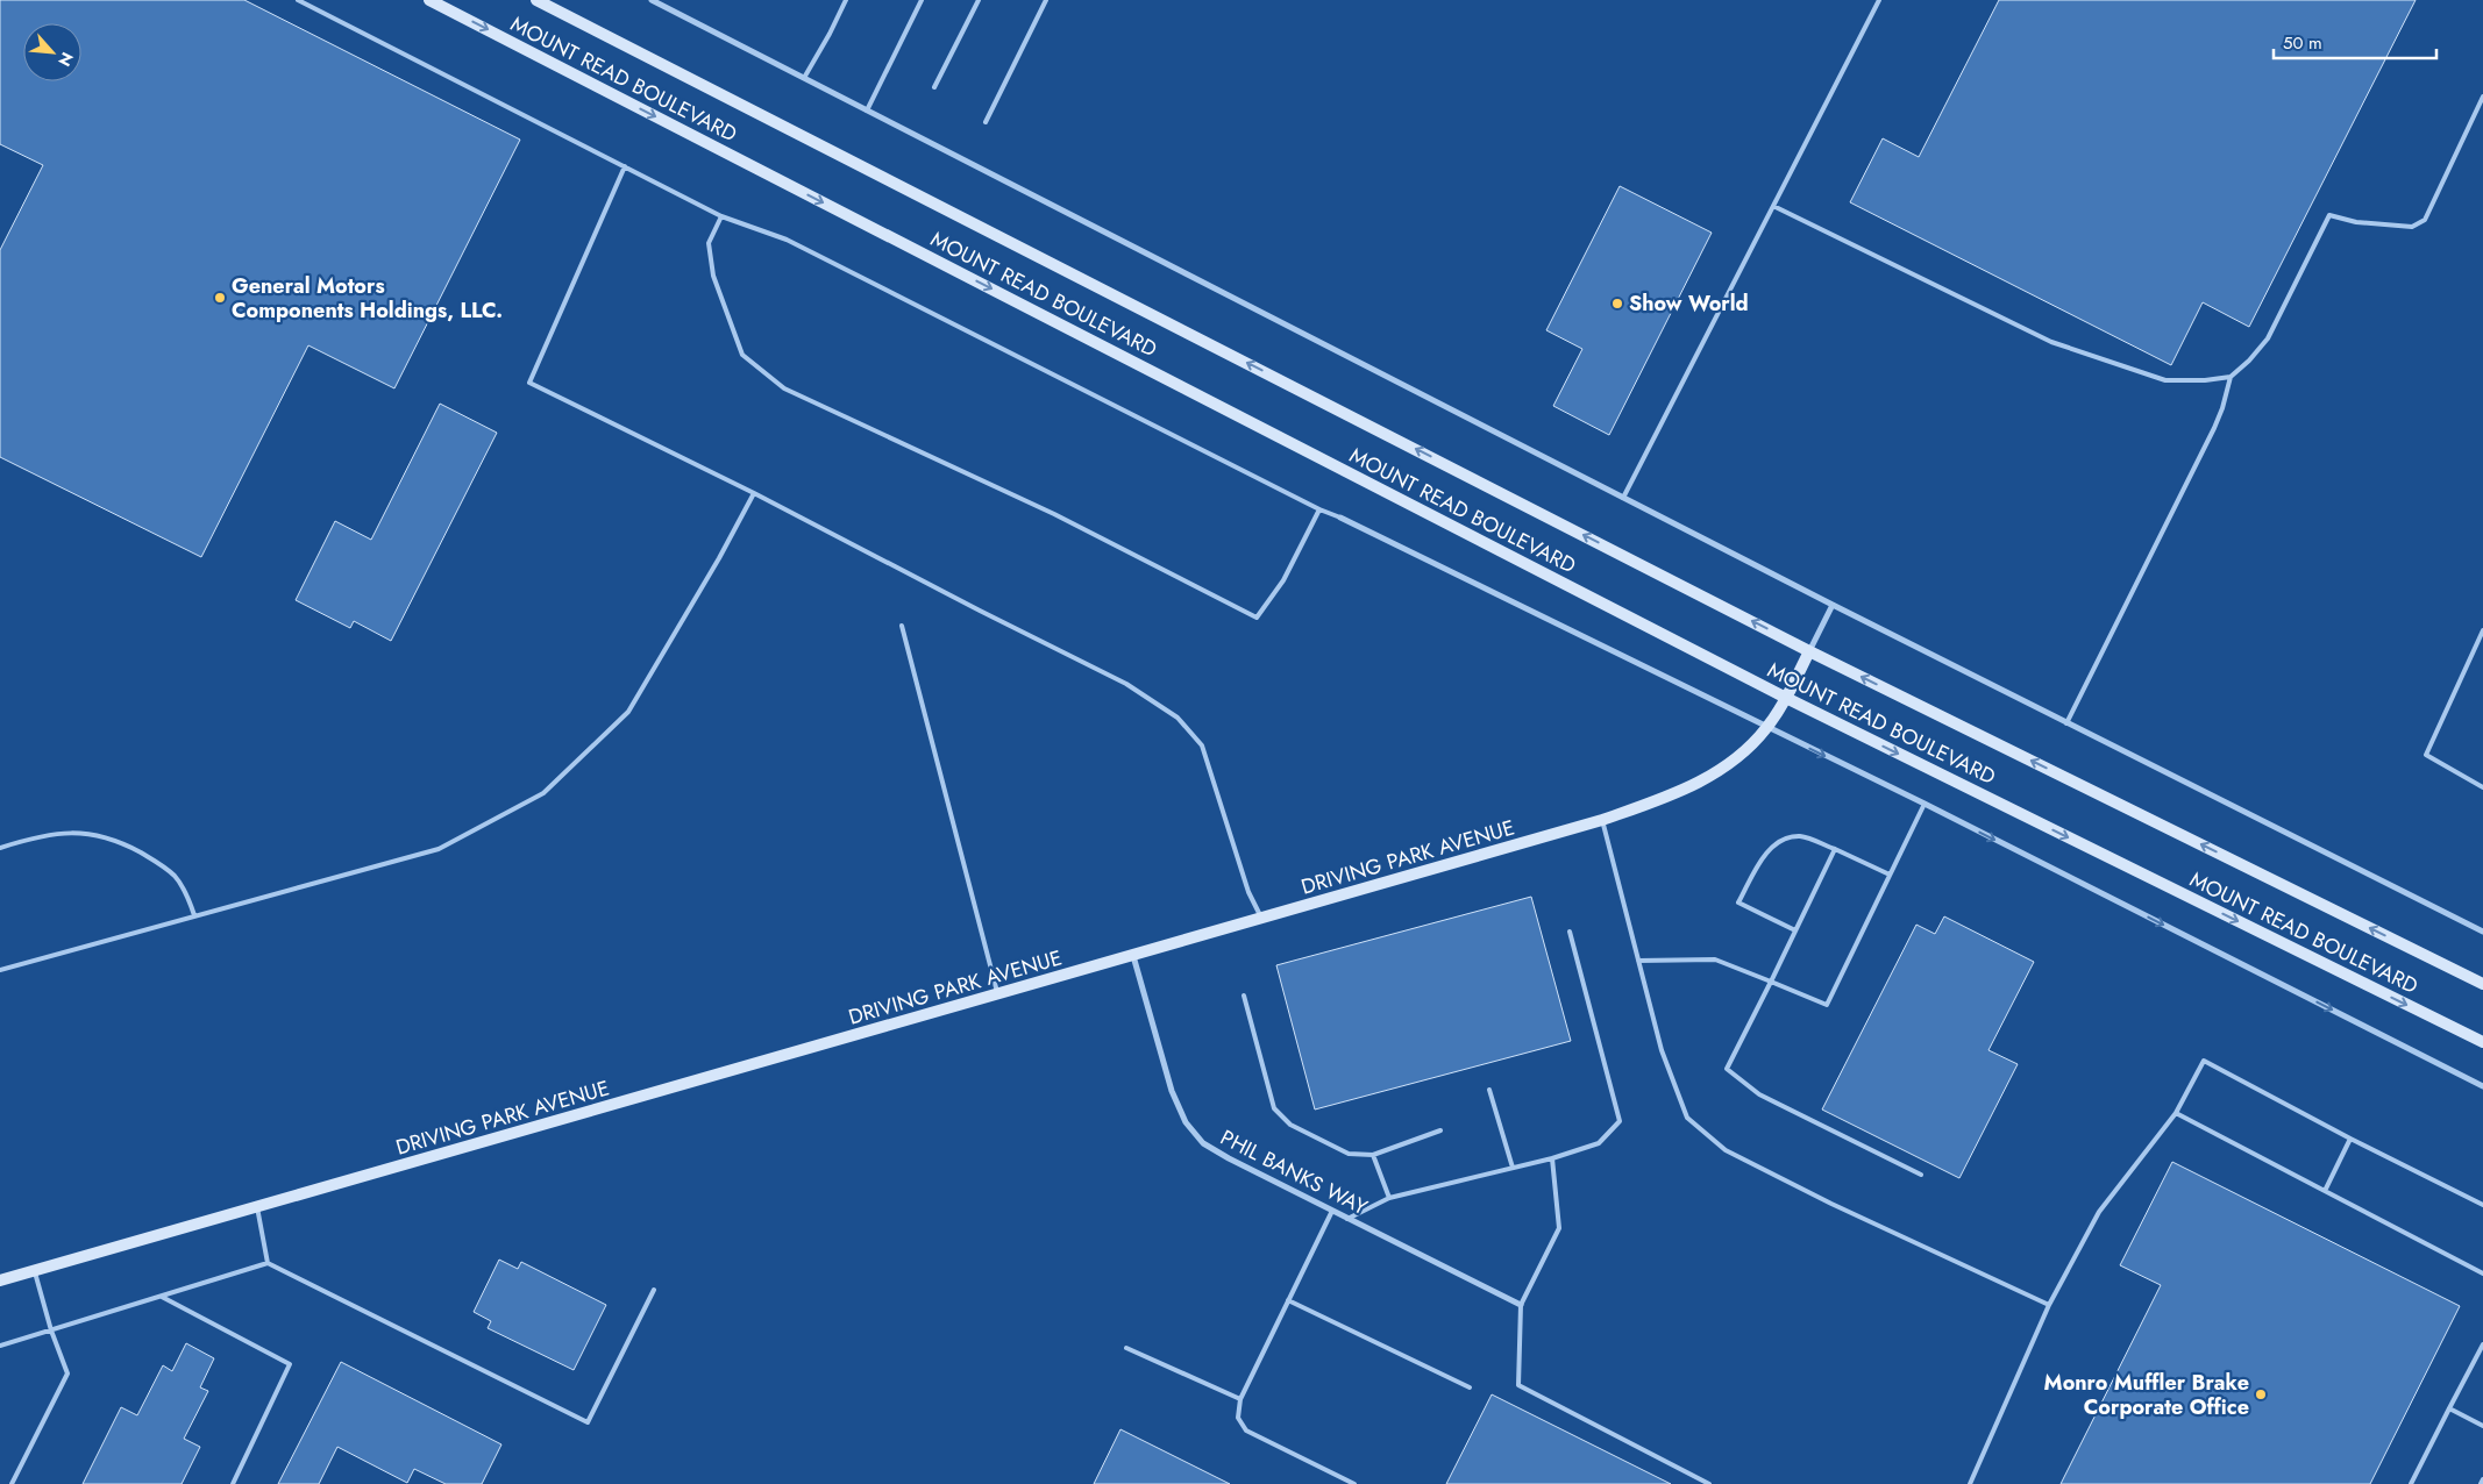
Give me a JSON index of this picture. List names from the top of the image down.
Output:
{
  "streets": {
    "main road": ["MOUNT READ BOULEVARD", "DRIVING PARK AVENUE"],
    "street": ["PHIL BANKS WAY"]
  },
  "crossings": [
    ["MOUNT READ BOULEVARD", "DRIVING PARK AVENUE"],
    ["DRIVING PARK AVENUE", "PHIL BANKS WAY"]
  ],
  "places": ["General Motors Components Holdings, LLC.", "Show World", "Monro Muffler Brake Corporate Office"],
  "scale_bar": "50 m",
  "north": "bottom right"
}
